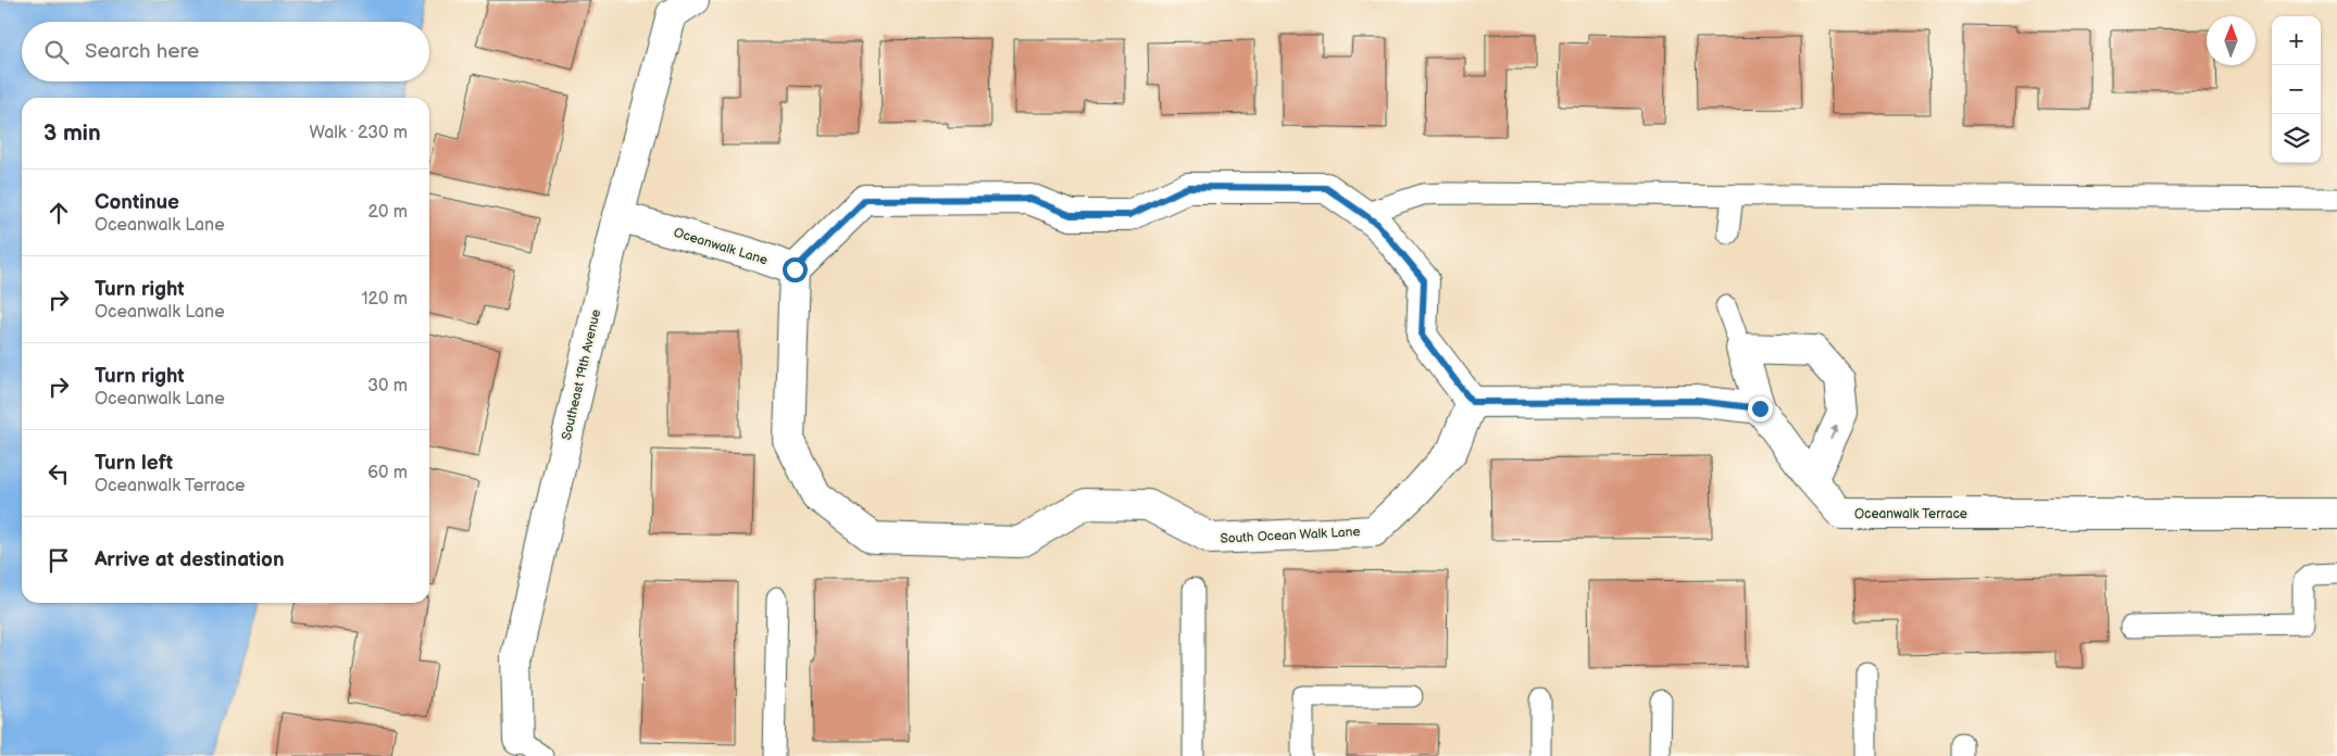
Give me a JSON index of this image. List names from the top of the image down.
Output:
{
  "streets": {
    "street": [
      "Oceanwalk Lane",
      "Southeast 19th Avenue",
      "Oceanwalk Terrace",
      "South Ocean Walk Lane"
    ]
  },
  "crossings": [
    ["Oceanwalk Lane", "Southeast 19th Avenue"],
    ["Oceanwalk Lane", "South Ocean Walk Lane"]
  ],
  "north": "top",
  "page": {
    "map_buttons": ["+", "−"],
    "search": "Search here",
    "heading": ["3 min", "Walk · 230 m"],
    "list": [
      ["Continue", "Oceanwalk Lane", "20 m"],
      ["Turn right", "Oceanwalk Lane", "120 m"],
      ["Turn right", "Oceanwalk Lane", "30 m"],
      ["Turn left", "Oceanwalk Terrace", "60 m"],
      "Arrive at destination"
    ]
  }
}
